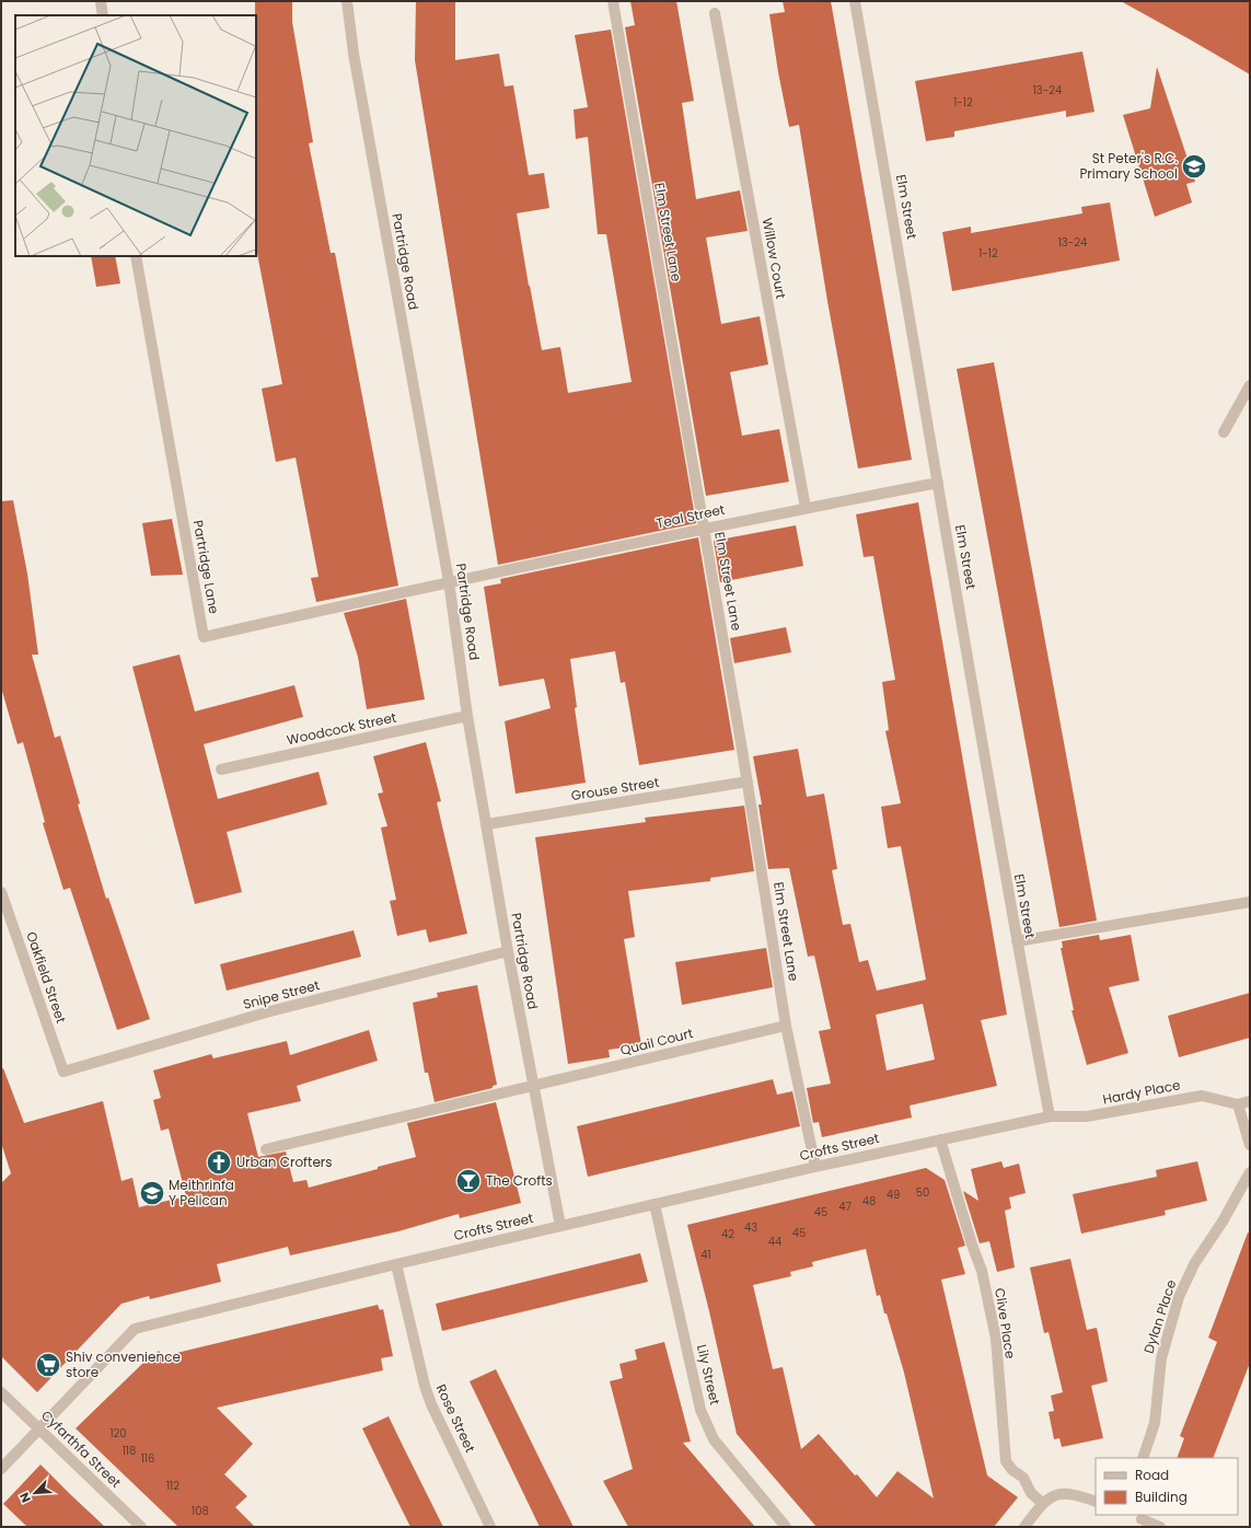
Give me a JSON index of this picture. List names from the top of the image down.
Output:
{
  "streets": {
    "street": [
      "Elm Street",
      "Elm Street Lane",
      "Willow Court",
      "Partridge Road",
      "Teal Street",
      "Partridge Lane",
      "Woodcock Street",
      "Grouse Street",
      "Oakfield Street",
      "Snipe Street",
      "Quail Court",
      "Hardy Place",
      "Crofts Street",
      "Dylan Place",
      "Clive Place",
      "Lily Street",
      "Rose Street",
      "Cyfarthfa Street"
    ]
  },
  "crossings": [
    ["Elm Street", "Teal Street"],
    ["Elm Street", "Hardy Place"],
    ["Elm Street", "Crofts Street"],
    ["Elm Street Lane", "Teal Street"],
    ["Elm Street Lane", "Grouse Street"],
    ["Elm Street Lane", "Quail Court"],
    ["Elm Street Lane", "Crofts Street"],
    ["Willow Court", "Teal Street"],
    ["Partridge Road", "Teal Street"],
    ["Partridge Road", "Partridge Lane"],
    ["Partridge Road", "Woodcock Street"],
    ["Partridge Road", "Grouse Street"],
    ["Partridge Road", "Snipe Street"],
    ["Partridge Road", "Quail Court"],
    ["Partridge Road", "Crofts Street"],
    ["Teal Street", "Partridge Lane"],
    ["Oakfield Street", "Snipe Street"],
    ["Hardy Place", "Crofts Street"],
    ["Crofts Street", "Clive Place"],
    ["Crofts Street", "Lily Street"],
    ["Crofts Street", "Rose Street"],
    ["Crofts Street", "Cyfarthfa Street"]
  ],
  "places": {
    "school or university": ["St Peter's R.C. Primary School", "Meithrinfa Y Pelican"],
    "church": ["Urban Crofters"],
    "bar": ["The Crofts"],
    "supermarket": ["Shiv convenience store"]
  },
  "house_numbers": [
    "13-24",
    "1-12",
    "13-24",
    "1-12",
    "50",
    "49",
    "48",
    "47",
    "45",
    "43",
    "45",
    "42",
    "44",
    "41",
    "120",
    "118",
    "116",
    "112",
    "108"
  ],
  "legend": ["Road", "Building"],
  "north": "bottom left"
}
